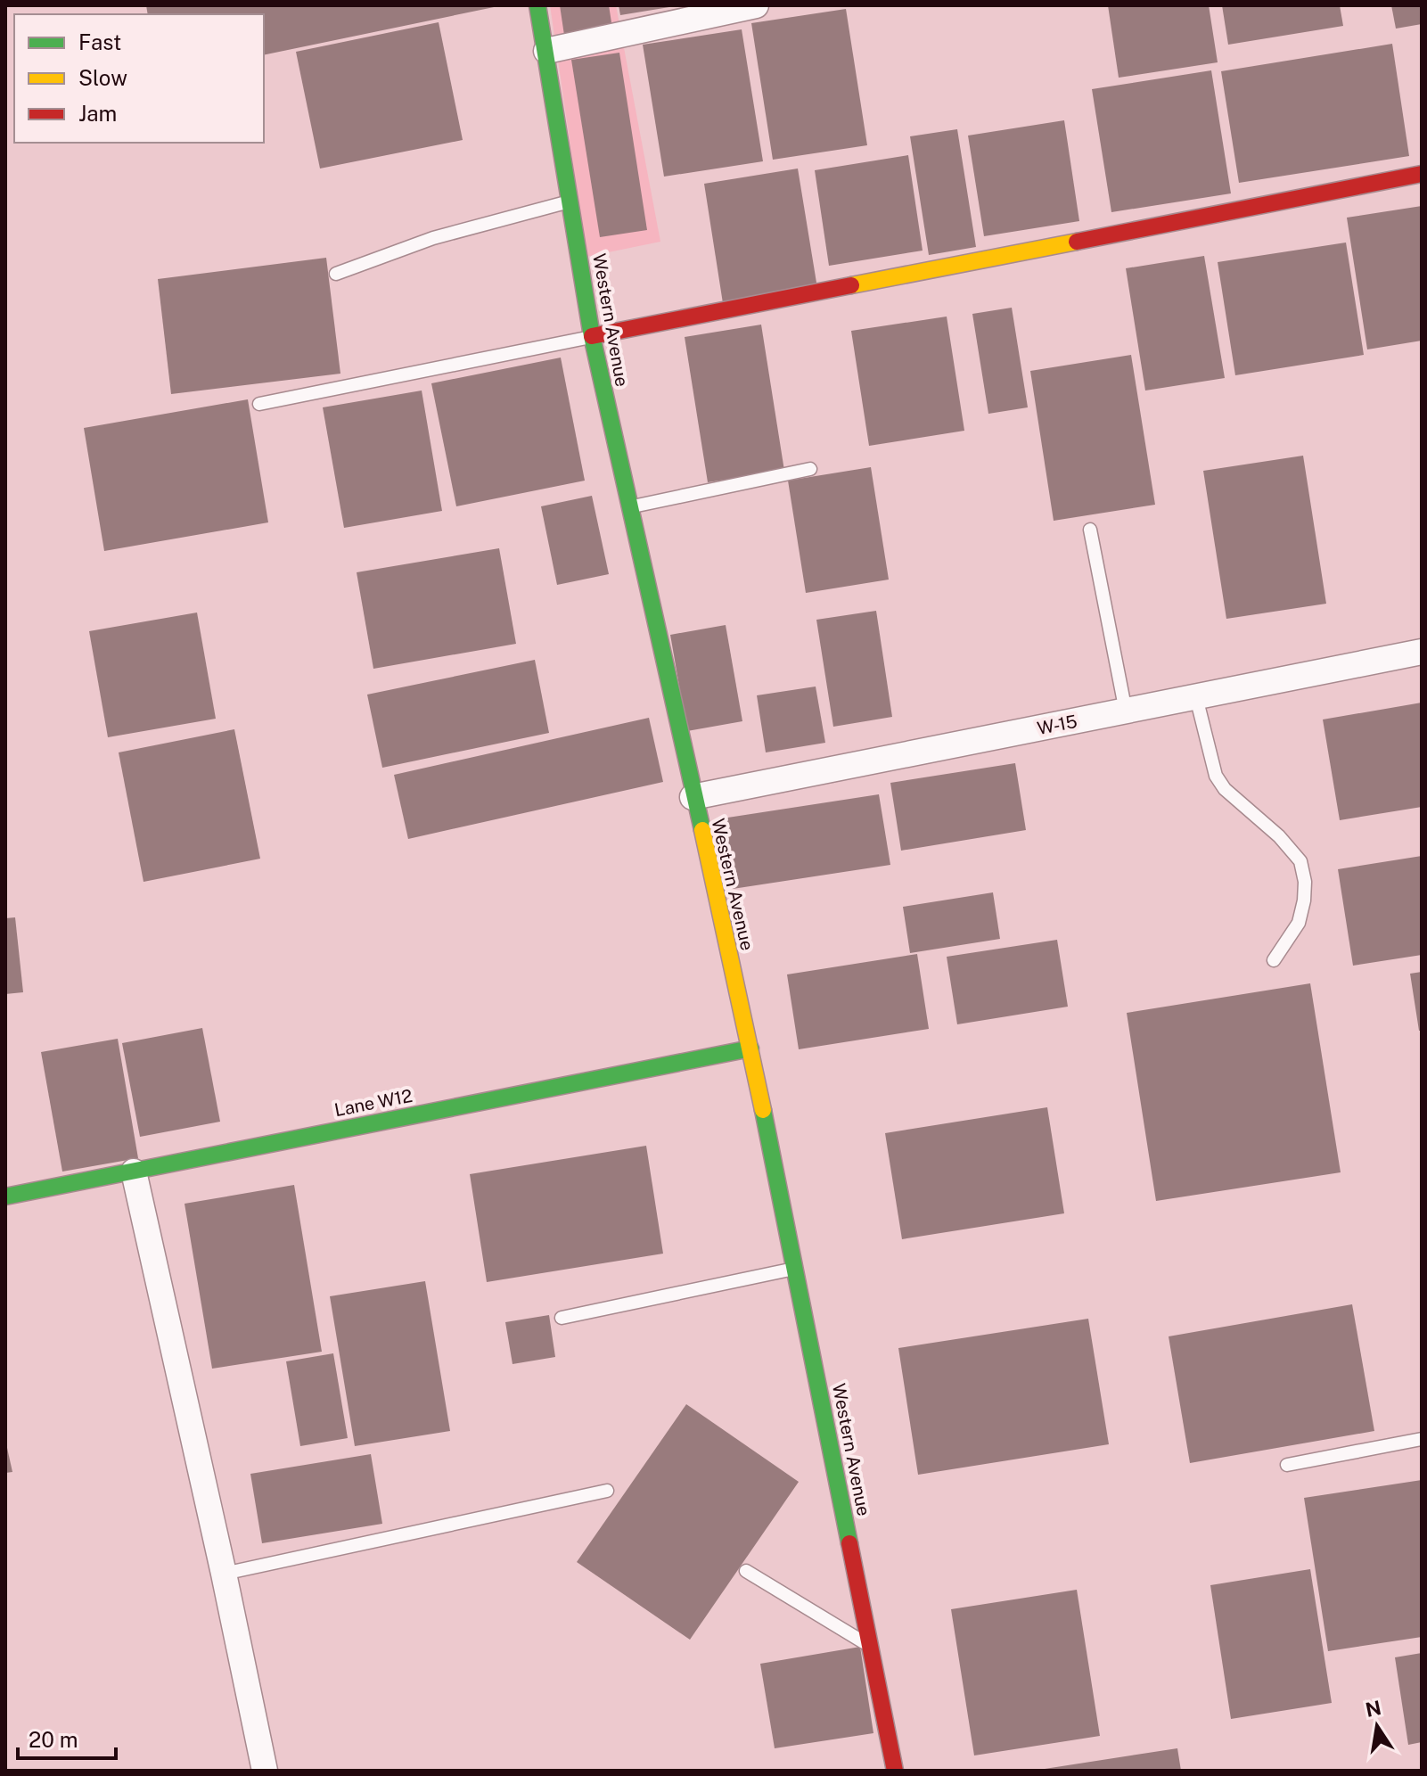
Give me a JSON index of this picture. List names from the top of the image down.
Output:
{
  "streets": {
    "street": ["Western Avenue", "W-15", "Lane W12"]
  },
  "crossings": [
    ["Western Avenue", "W-15"],
    ["Western Avenue", "Lane W12"]
  ],
  "legend": ["Fast", "Slow", "Jam"],
  "scale_bar": "20 m",
  "north": "top"
}
